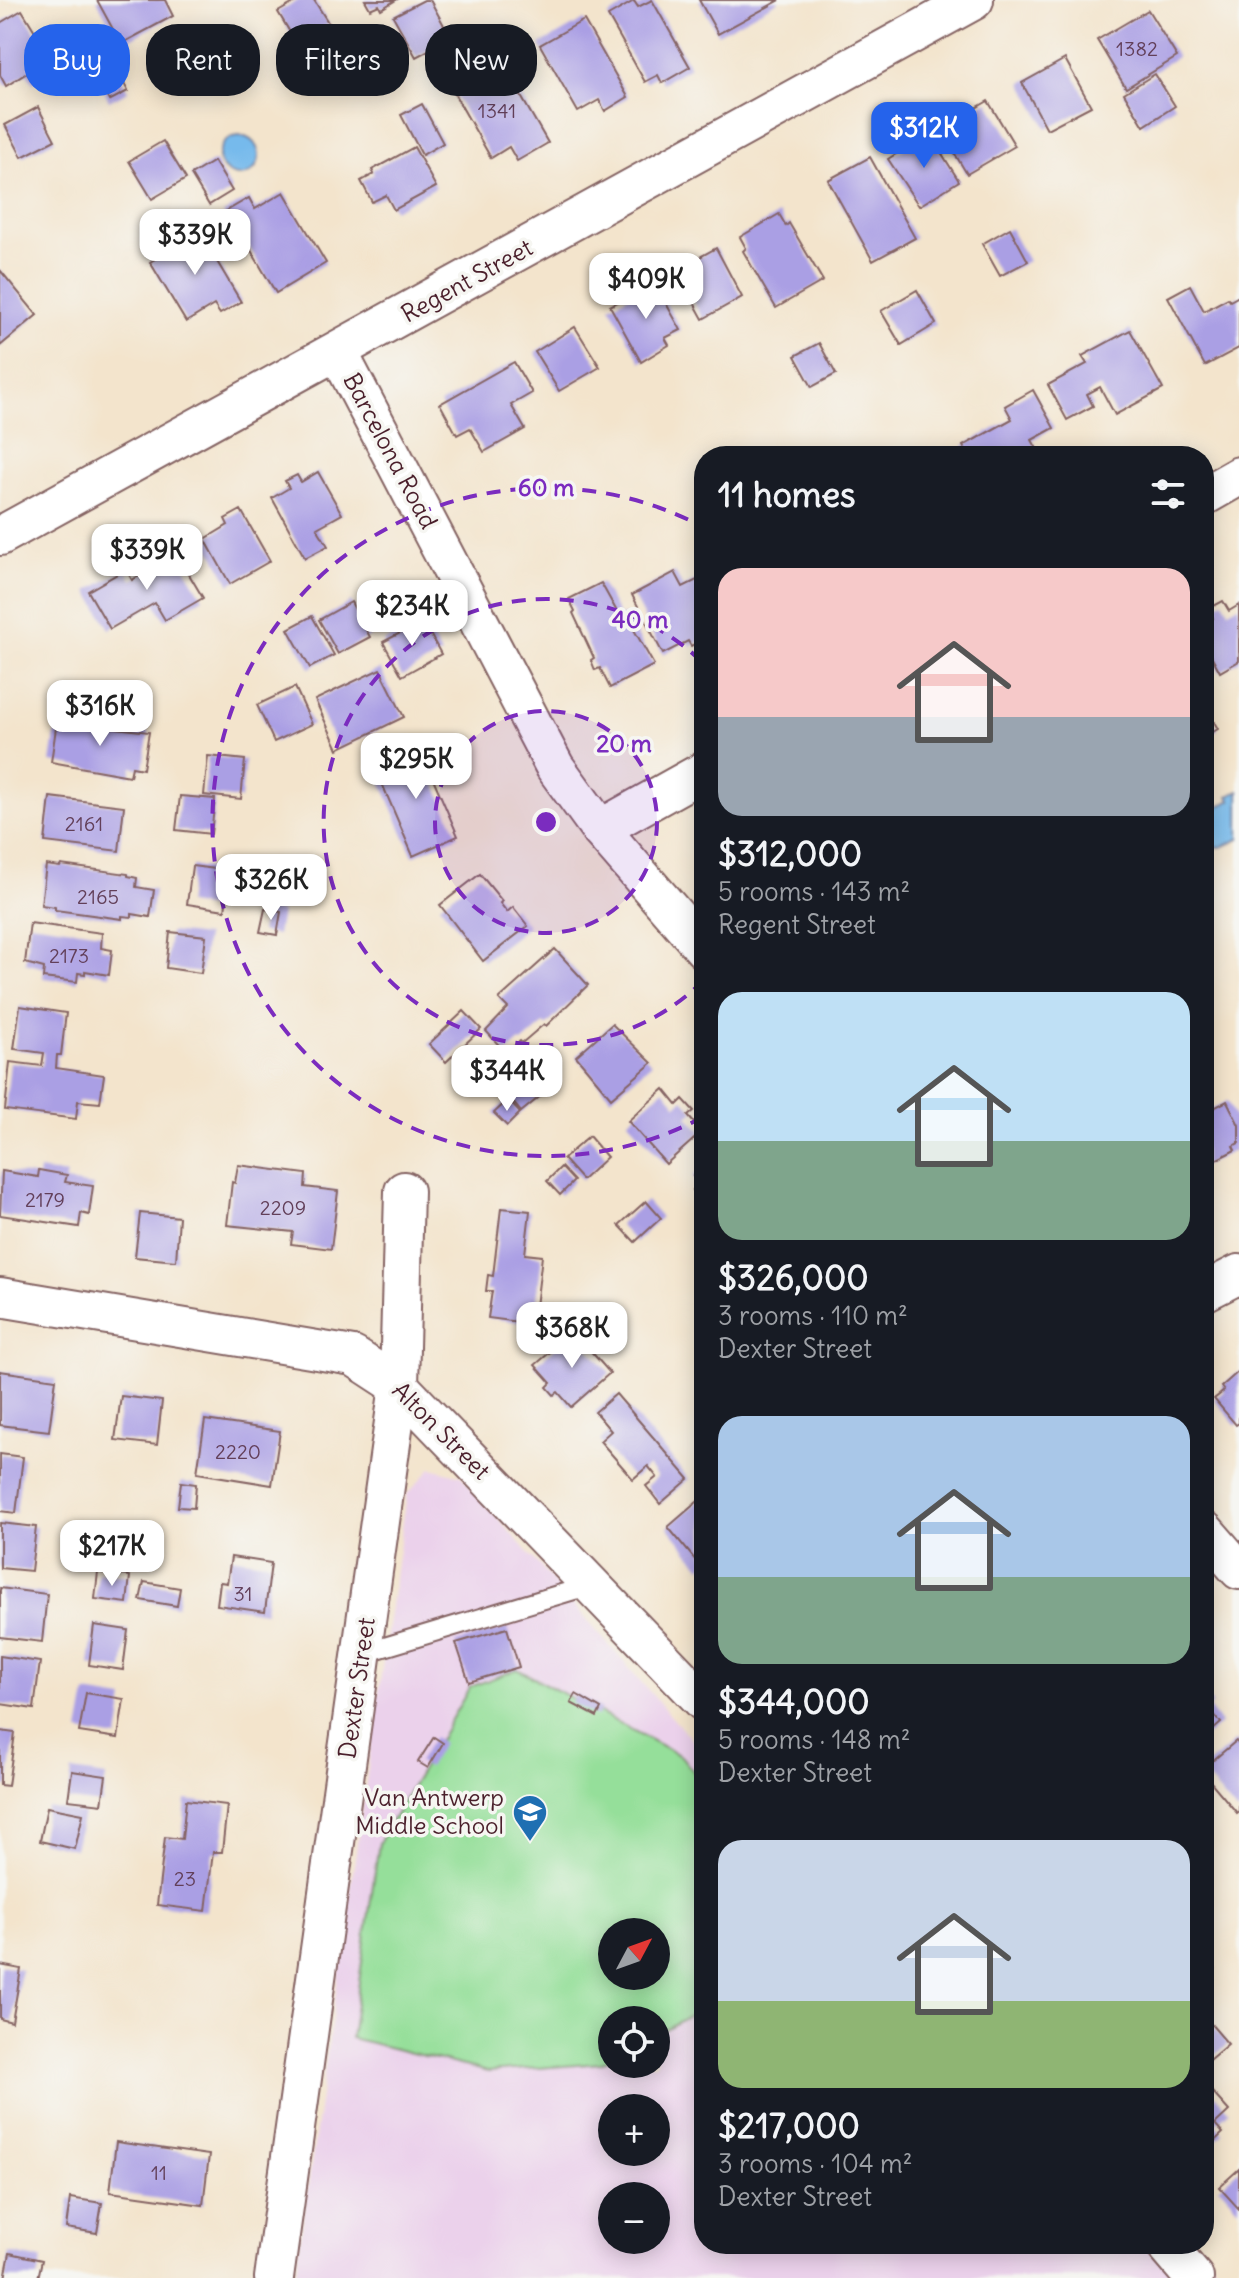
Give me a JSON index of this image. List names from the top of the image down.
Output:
{
  "streets": {
    "street": [
      "Regent Street",
      "Barcelona Road",
      "Alton Street",
      "Dexter Street"
    ]
  },
  "crossings": [
    ["Regent Street", "Barcelona Road"],
    ["Alton Street", "Dexter Street"]
  ],
  "places": {
    "school or university": ["Van Antwerp Middle School"]
  },
  "house_numbers": [
    "1382",
    "1341",
    "2161",
    "2165",
    "2173",
    "2179",
    "2209",
    "2220",
    "31",
    "23",
    "11"
  ],
  "north": "top right",
  "page": {
    "chip": [
      "Buy",
      "Rent",
      "Filters",
      "New"
    ],
    "price": [
      "$312K",
      "$339K",
      "$409K",
      "$339K",
      "$234K",
      "$316K",
      "$295K",
      "$326K",
      "$344K",
      "$368K",
      "$217K"
    ],
    "heading": "11 homes",
    "list": [
      {
        "name": "$312,000",
        "note": "5 rooms · 143 m² · Regent Street"
      },
      {
        "name": "$326,000",
        "note": "3 rooms · 110 m² · Dexter Street"
      },
      {
        "name": "$344,000",
        "note": "5 rooms · 148 m² · Dexter Street"
      },
      {
        "name": "$217,000",
        "note": "3 rooms · 104 m² · Dexter Street"
      }
    ],
    "map_buttons": ["+", "−"]
  },
  "rings": ["60 m", "40 m", "20 m"]
}
